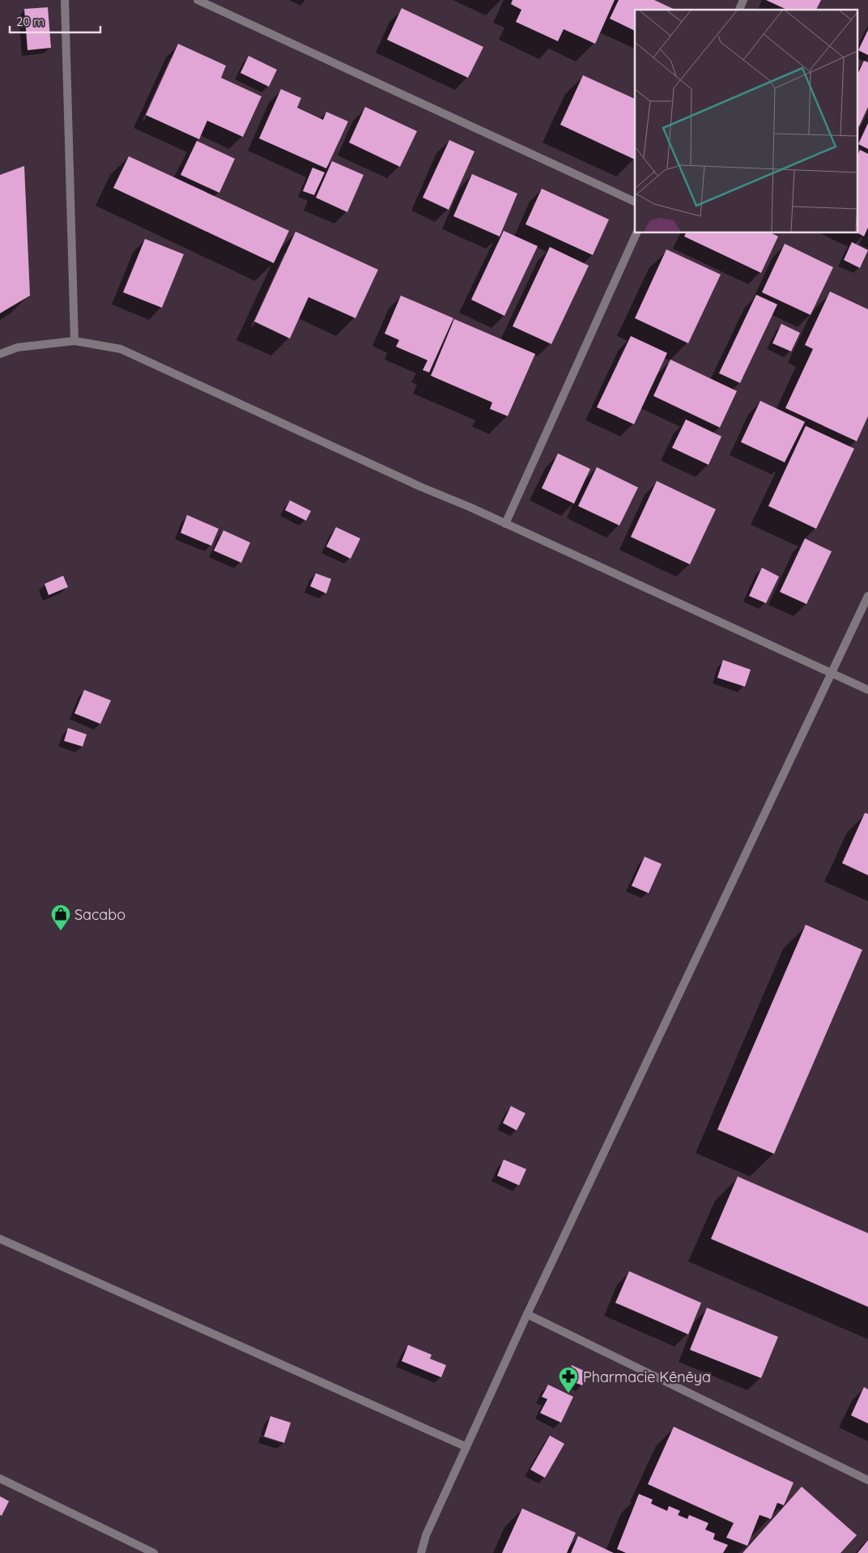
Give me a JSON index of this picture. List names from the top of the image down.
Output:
{
  "places": {
    "shop": ["Sacabo"],
    "pharmacy": ["Pharmacie Kênêya"]
  },
  "scale_bar": "20 m"
}
